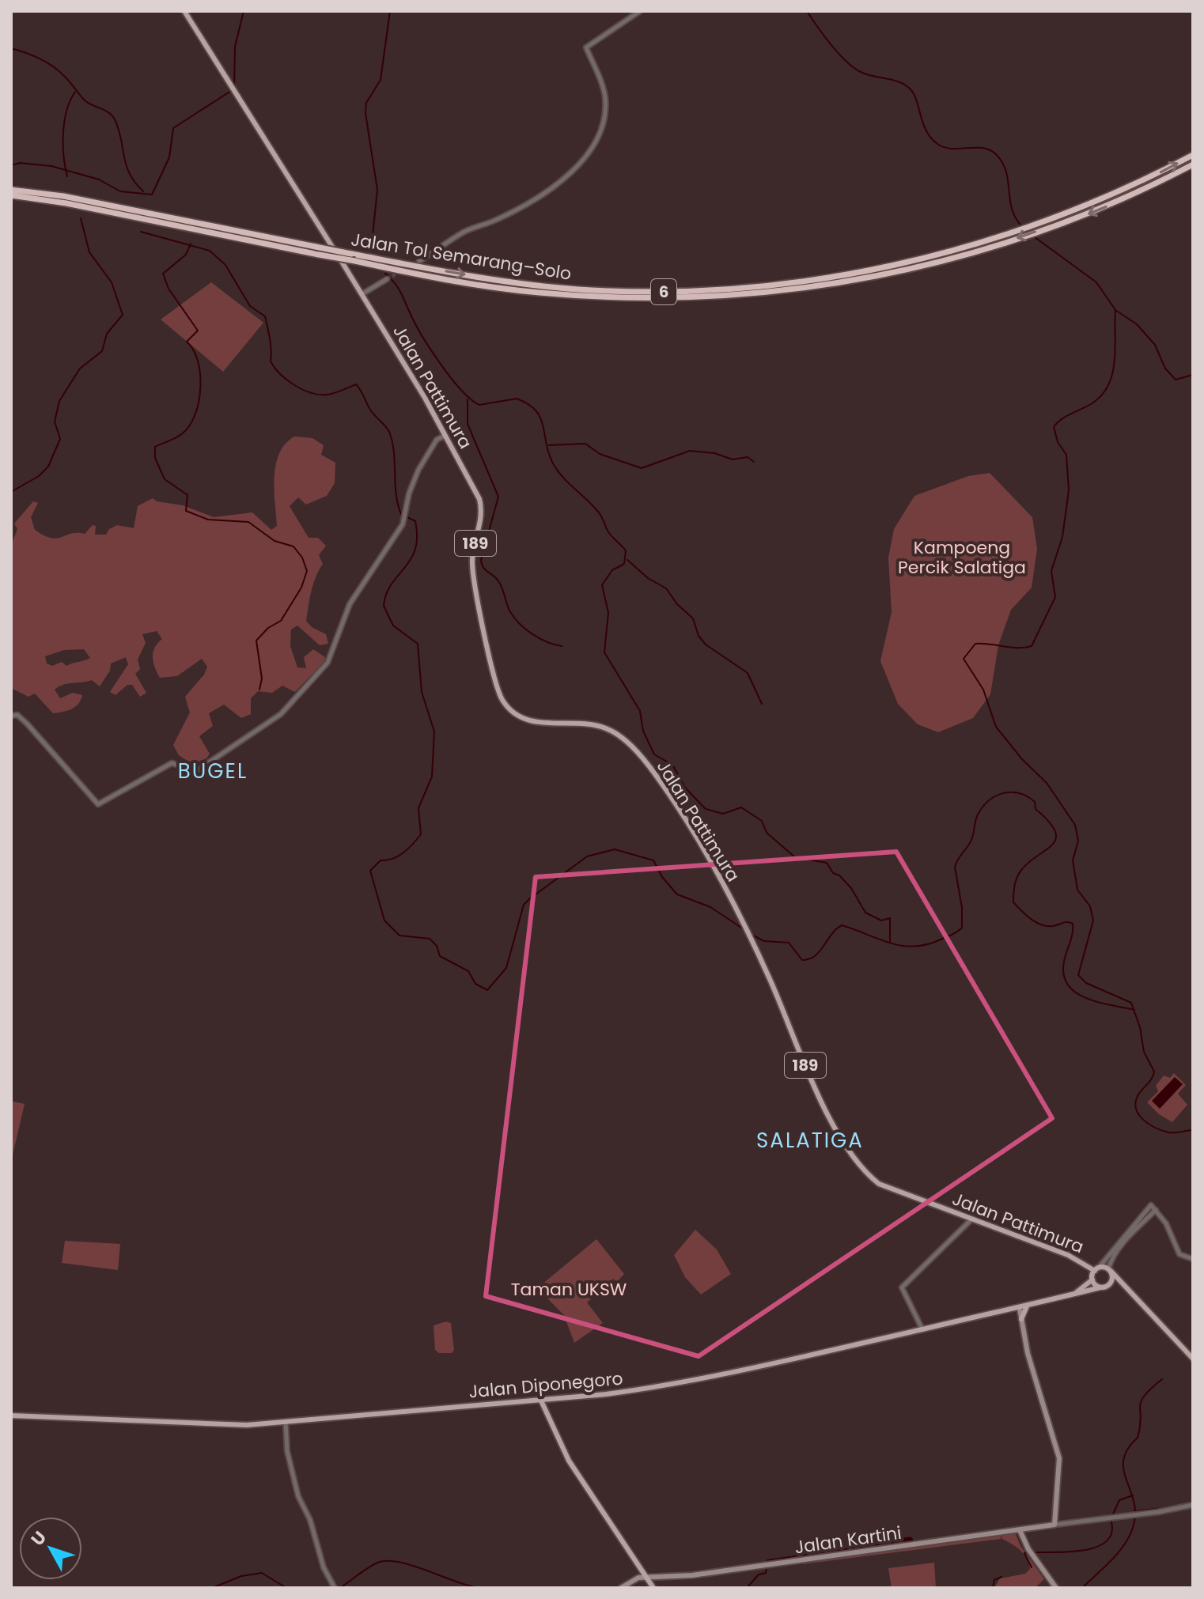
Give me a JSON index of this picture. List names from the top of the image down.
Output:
{
  "streets": {
    "highway": ["Jalan Tol Semarang–Solo", "6"],
    "main road": [
      "Jalan Pattimura",
      "189",
      "Jalan Diponegoro",
      "Jalan Kartini"
    ]
  },
  "crossings": [
    ["Jalan Pattimura", "Jalan Diponegoro"]
  ],
  "districts": ["BUGEL", "SALATIGA"],
  "parks": ["Kampoeng Percik Salatiga", "Taman UKSW"],
  "north": "top left"
}
